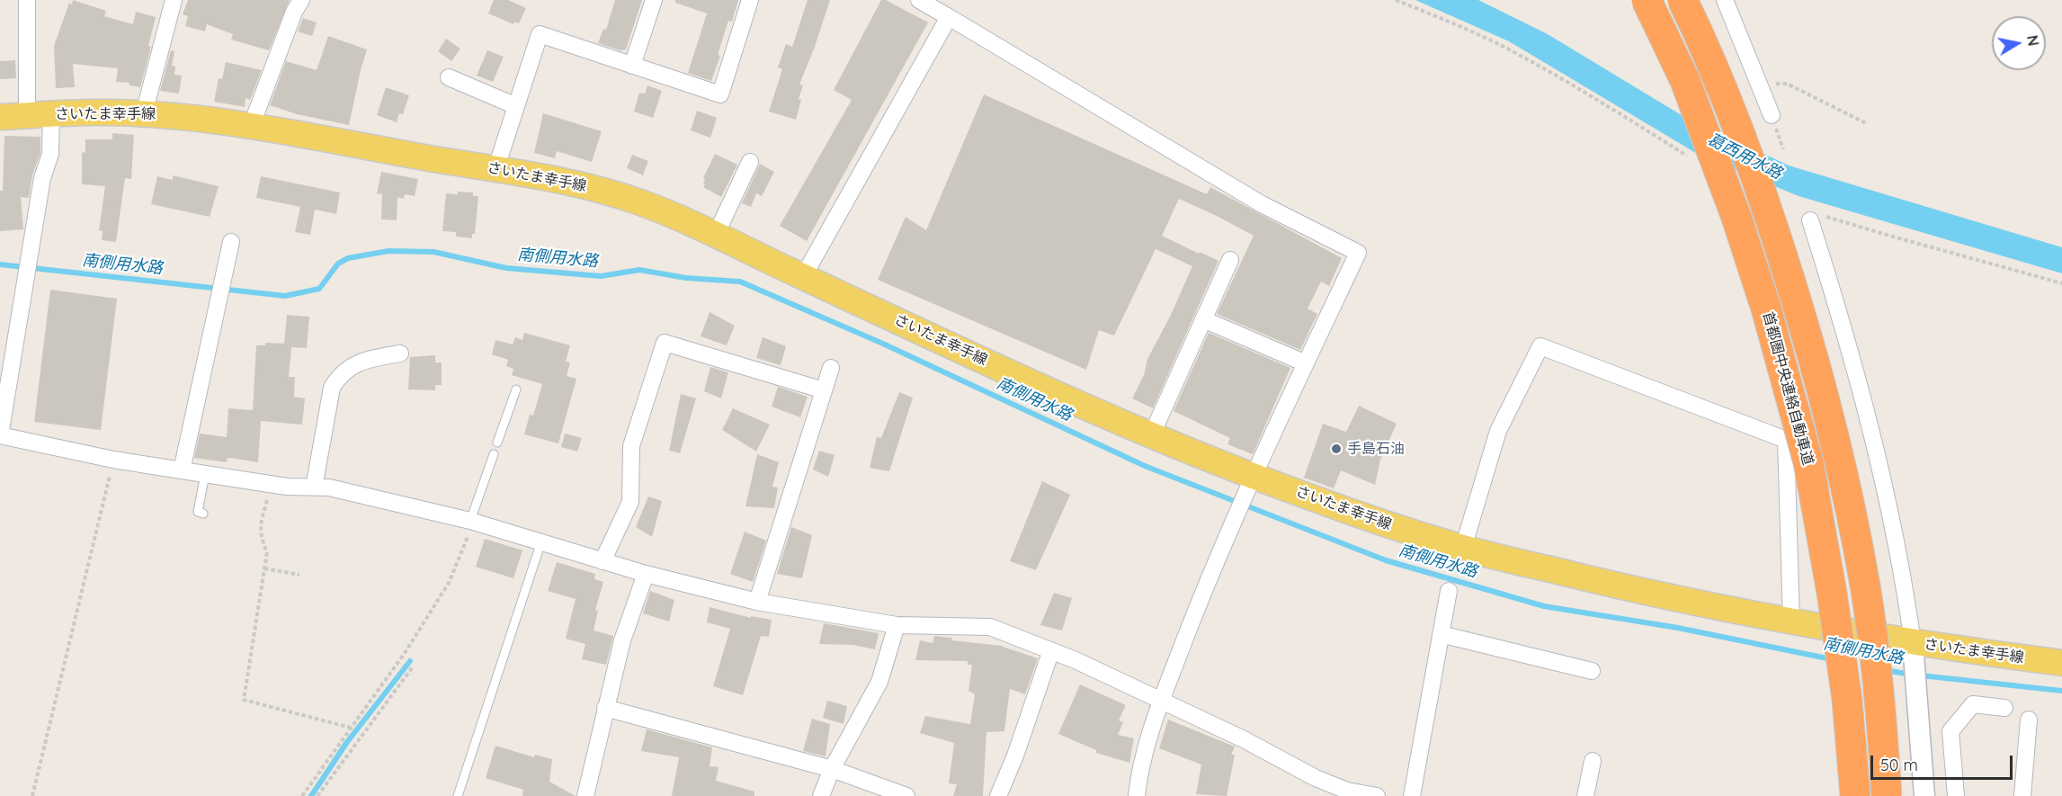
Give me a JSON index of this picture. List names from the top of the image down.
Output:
{
  "streets": {
    "highway": ["首都圏中央連絡自動車道"],
    "main road": ["さいたま幸手線"]
  },
  "water": ["葛西用水路", "南側用水路"],
  "places": ["手島石油"],
  "scale_bar": "50 m",
  "north": "right"
}
